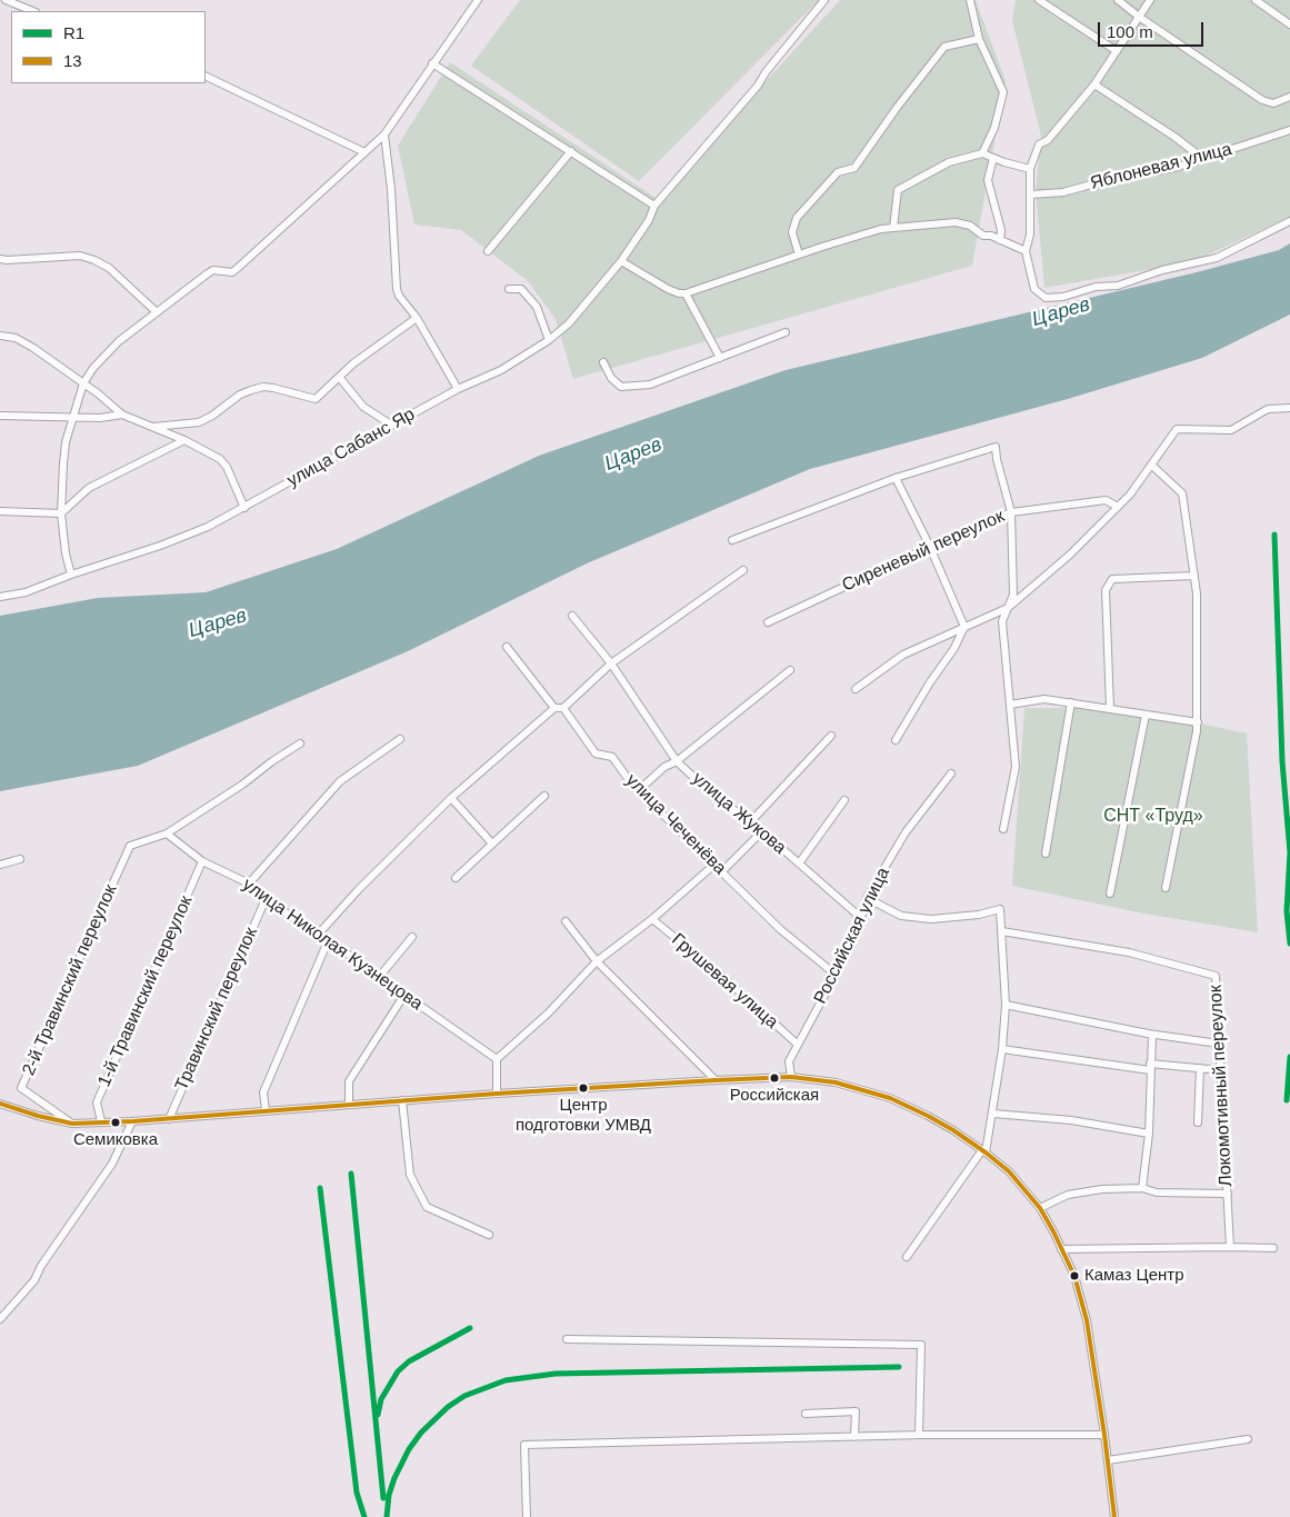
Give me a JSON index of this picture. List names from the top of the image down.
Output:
{
  "streets": {
    "street": [
      "Яблоневая улица",
      "улица Сабанс Яр",
      "Сиреневый переулок",
      "улица Жукова",
      "улица Чеченёва",
      "Российская улица",
      "улица Николая Кузнецова",
      "2-й Травинский переулок",
      "Грушевая улица",
      "1-й Травинский переулок",
      "Травинский переулок",
      "Локомотивный переулок"
    ]
  },
  "crossings": [
    ["улица Жукова", "Российская улица"],
    ["улица Чеченёва", "Российская улица"],
    ["Российская улица", "Грушевая улица"],
    ["улица Николая Кузнецова", "2-й Травинский переулок"],
    ["улица Николая Кузнецова", "1-й Травинский переулок"],
    ["улица Николая Кузнецова", "Травинский переулок"]
  ],
  "water": ["Царев"],
  "parks": ["СНТ «Труд»"],
  "places": [
    "Российская",
    "Центр подготовки УМВД",
    "Семиковка",
    "Камаз Центр"
  ],
  "lines": ["transit line R1", "transit line 13"],
  "legend": ["R1", "13"],
  "scale_bar": "100 m"
}
